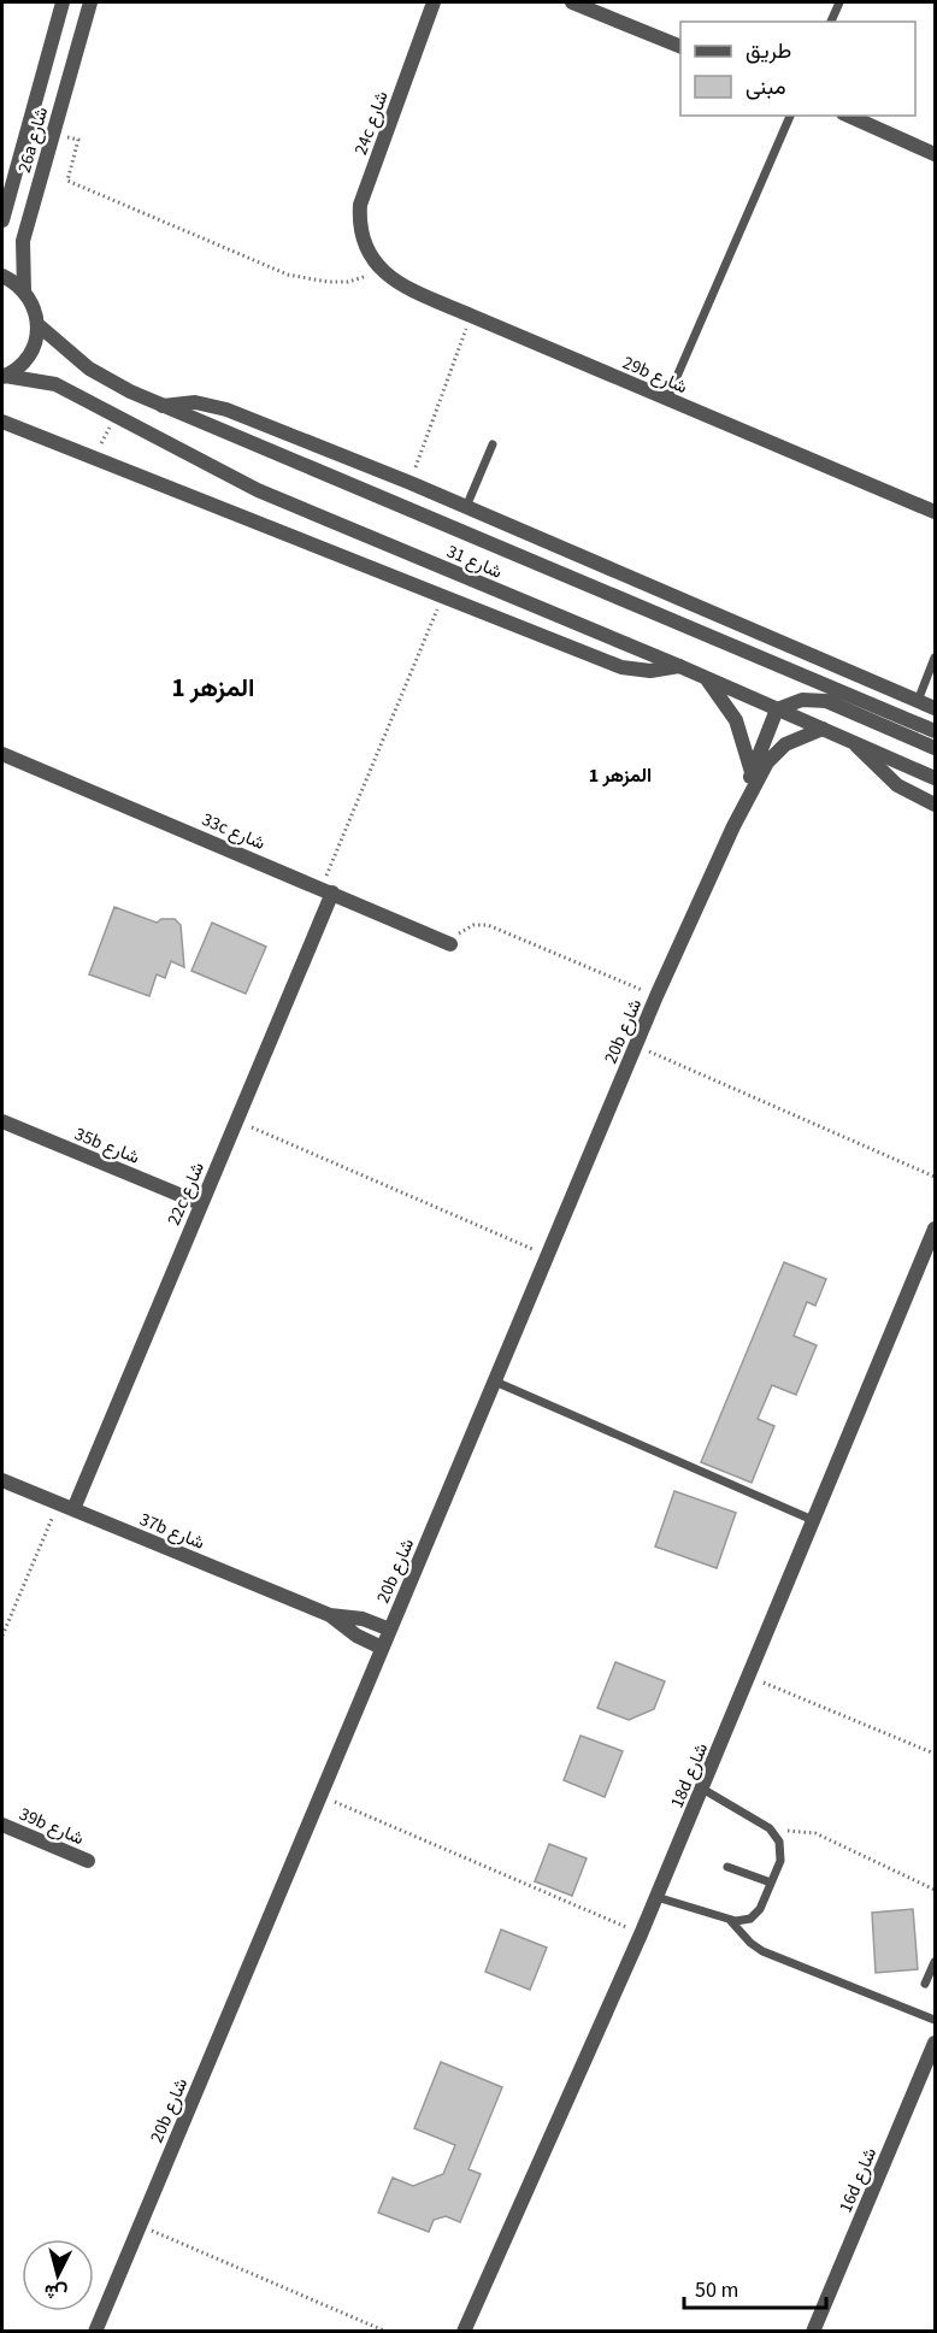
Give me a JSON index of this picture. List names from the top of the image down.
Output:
{
  "streets": {
    "street": [
      "24c شارع",
      "26a شارع",
      "29b شارع",
      "شارع 31",
      "33c شارع",
      "20b شارع",
      "35b شارع",
      "22c شارع",
      "37b شارع",
      "18d شارع",
      "39b شارع",
      "16d شارع"
    ]
  },
  "crossings": [
    ["24c شارع", "29b شارع"],
    ["شارع 31", "20b شارع"],
    ["33c شارع", "22c شارع"],
    ["20b شارع", "37b شارع"],
    ["35b شارع", "22c شارع"],
    ["22c شارع", "37b شارع"]
  ],
  "districts": ["المزهر 1", "المزهر 1"],
  "legend": ["طريق", "مبنى"],
  "scale_bar": "50 m",
  "north": "bottom"
}
